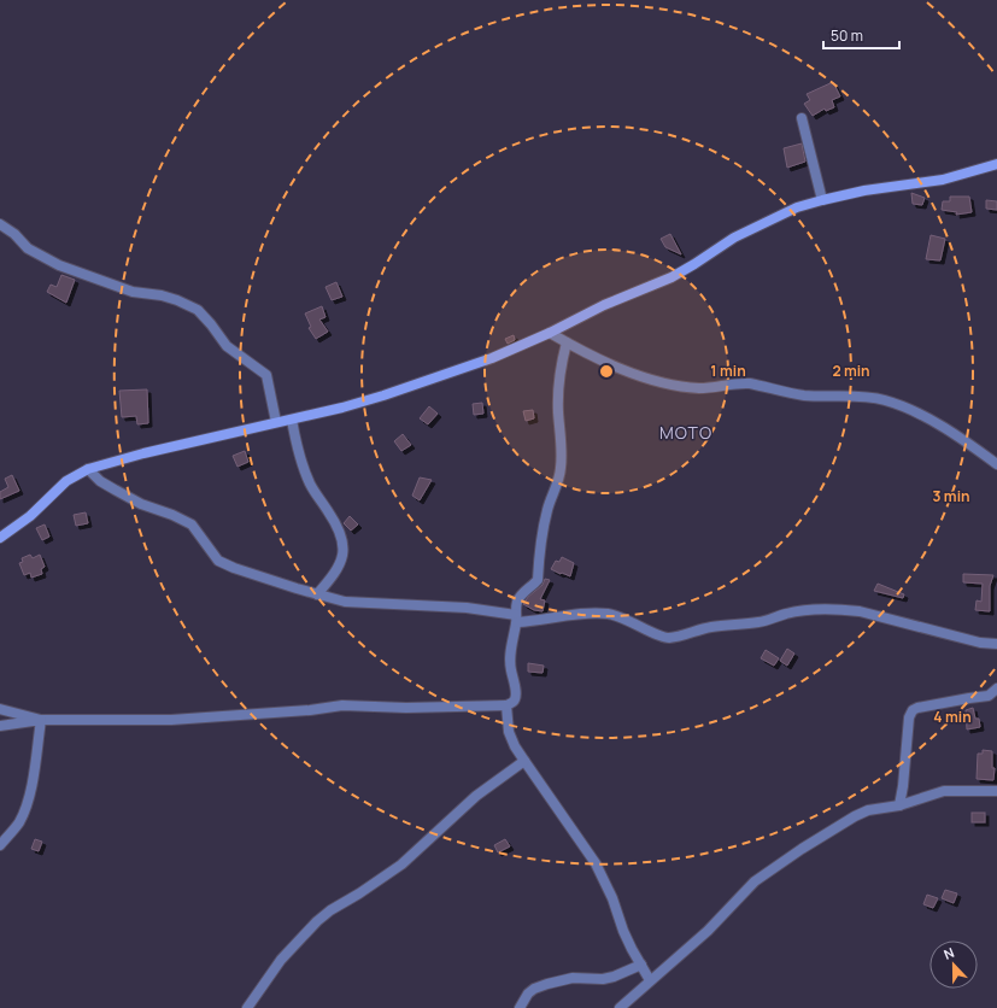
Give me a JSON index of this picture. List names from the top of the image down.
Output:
{
  "districts": ["MOTO"],
  "scale_bar": "50 m",
  "north": "top",
  "rings": [
    "1 min",
    "2 min",
    "3 min",
    "4 min"
  ]
}
